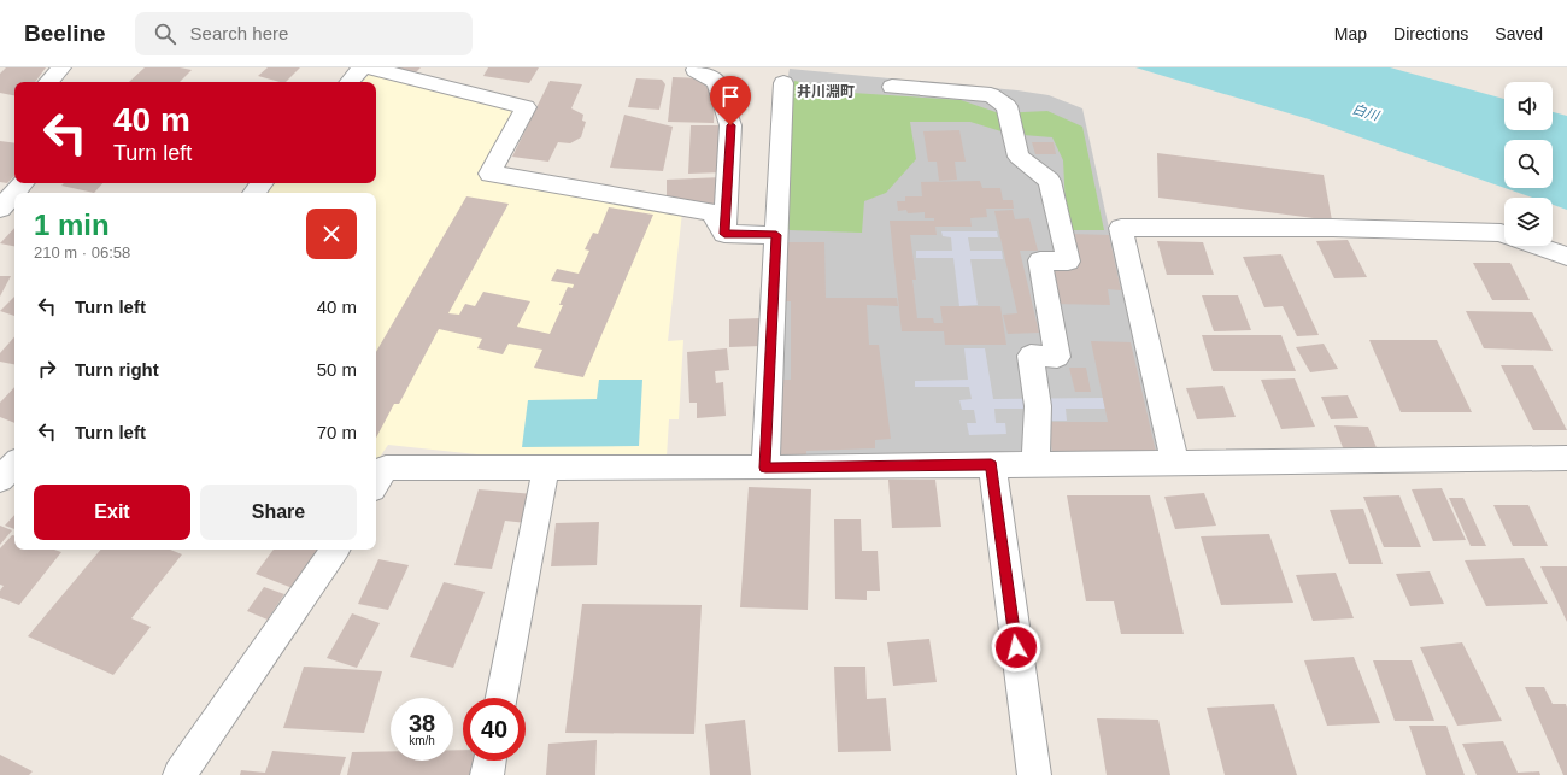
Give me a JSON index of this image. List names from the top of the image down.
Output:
{
  "districts": ["井川淵町"],
  "water": ["白川"],
  "page": {
    "header": "Beeline",
    "search": "Search here",
    "nav": ["Map", "Directions", "Saved"],
    "turn": ["40 m", "Turn left"],
    "heading": ["1 min", "210 m · 06:58"],
    "list": [
      {
        "name": "Turn left",
        "value": "40 m"
      },
      {
        "name": "Turn right",
        "value": "50 m"
      },
      {
        "name": "Turn left",
        "value": "70 m"
      }
    ],
    "buttons": ["Exit", "Share"],
    "speed": "38 km/h",
    "limit": "40"
  }
}
